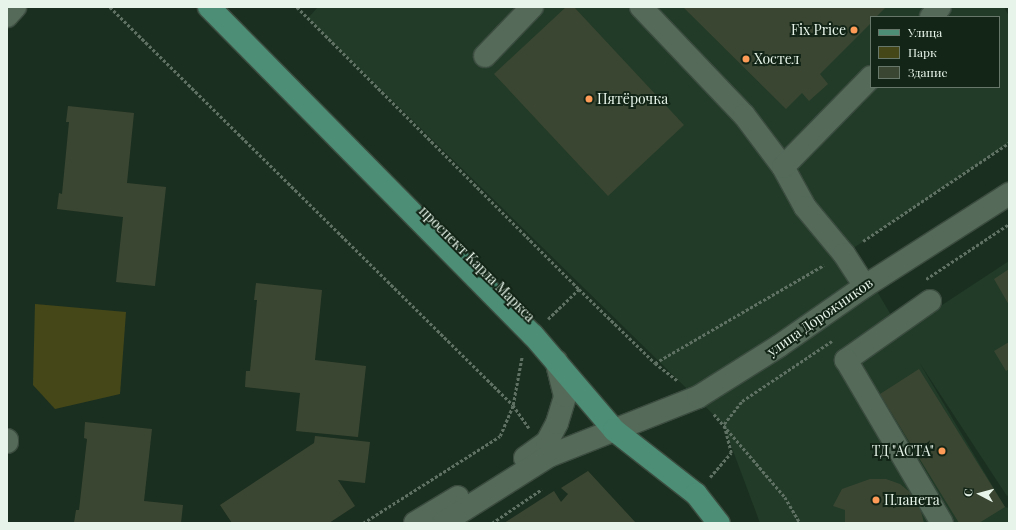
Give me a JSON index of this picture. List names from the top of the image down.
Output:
{
  "streets": {
    "main road": ["проспект Карла Маркса"],
    "street": ["улица Дорожников"]
  },
  "crossings": [
    ["проспект Карла Маркса", "улица Дорожников"]
  ],
  "places": [
    "Fix Price",
    "Хостел",
    "Пятёрочка",
    "ТД \"АСТА\"",
    "Планета"
  ],
  "legend": ["Улица", "Парк", "Здание"],
  "north": "left"
}
